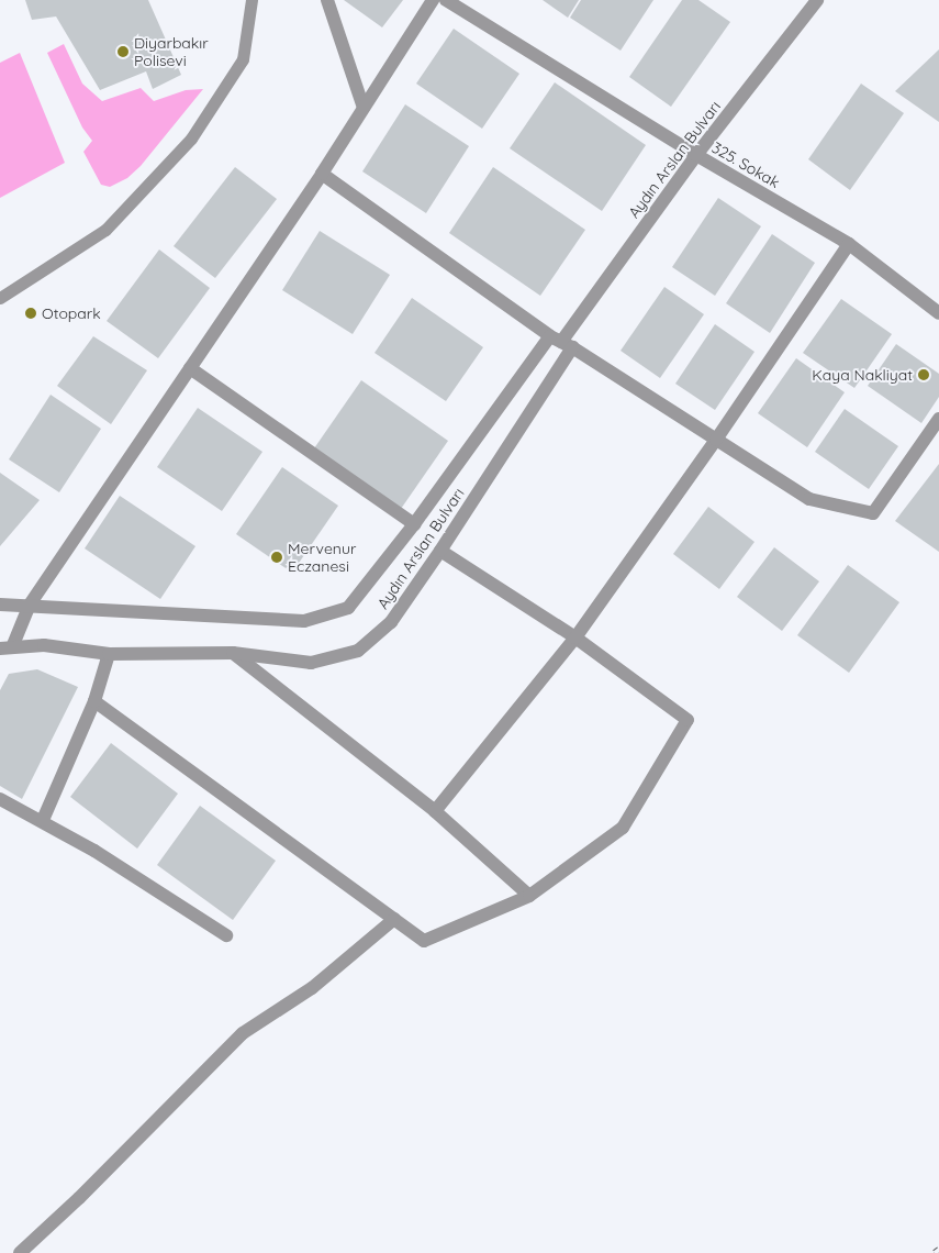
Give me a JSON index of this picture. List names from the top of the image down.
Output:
{
  "streets": {
    "street": ["Aydın Arslan Bulvarı", "325. Sokak"]
  },
  "crossings": [
    ["Aydın Arslan Bulvarı", "325. Sokak"]
  ],
  "places": [
    "Diyarbakır Polisevi",
    "Otopark",
    "Kaya Nakliyat",
    "Mervenur Eczanesi"
  ]
}
